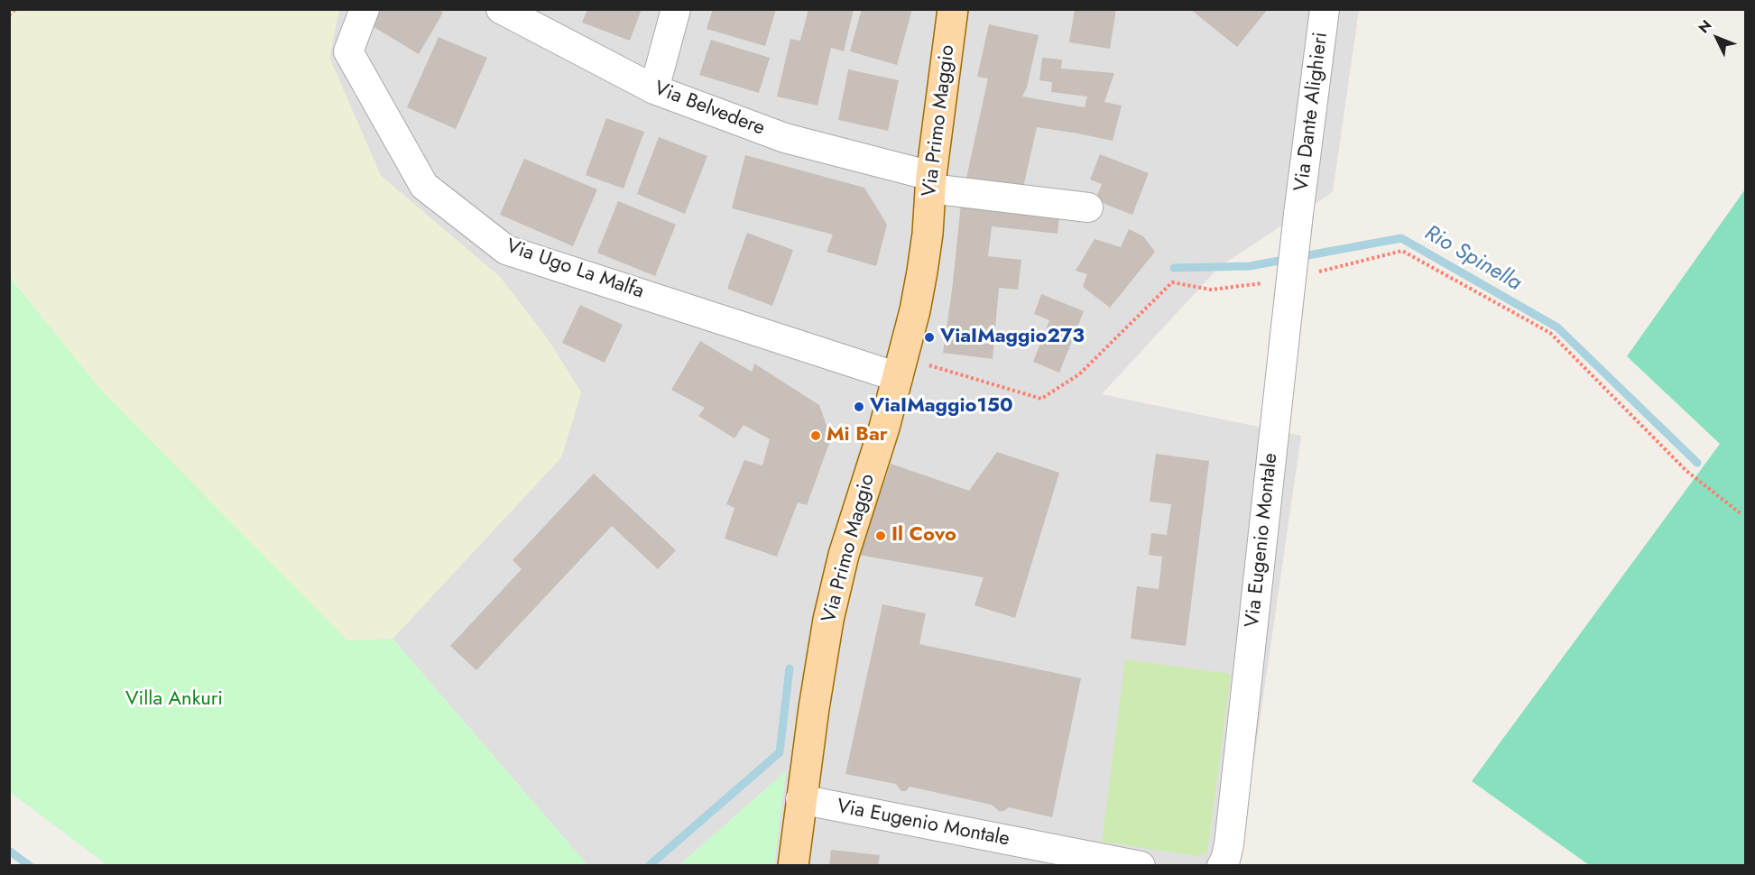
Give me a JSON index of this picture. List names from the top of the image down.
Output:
{
  "streets": {
    "main road": ["Via Primo Maggio"],
    "street": [
      "Via Belvedere",
      "Via Dante Alighieri",
      "Via Ugo La Malfa",
      "Via Eugenio Montale"
    ]
  },
  "crossings": [
    ["Via Belvedere", "Via Primo Maggio"],
    ["Via Dante Alighieri", "Via Eugenio Montale"],
    ["Via Primo Maggio", "Via Ugo La Malfa"],
    ["Via Primo Maggio", "Via Eugenio Montale"]
  ],
  "water": ["Rio Spinella"],
  "parks": ["Villa Ankuri"],
  "places": [
    "ViaIMaggio273",
    "ViaIMaggio150",
    "Mi Bar",
    "Il Covo"
  ],
  "north": "top left"
}
